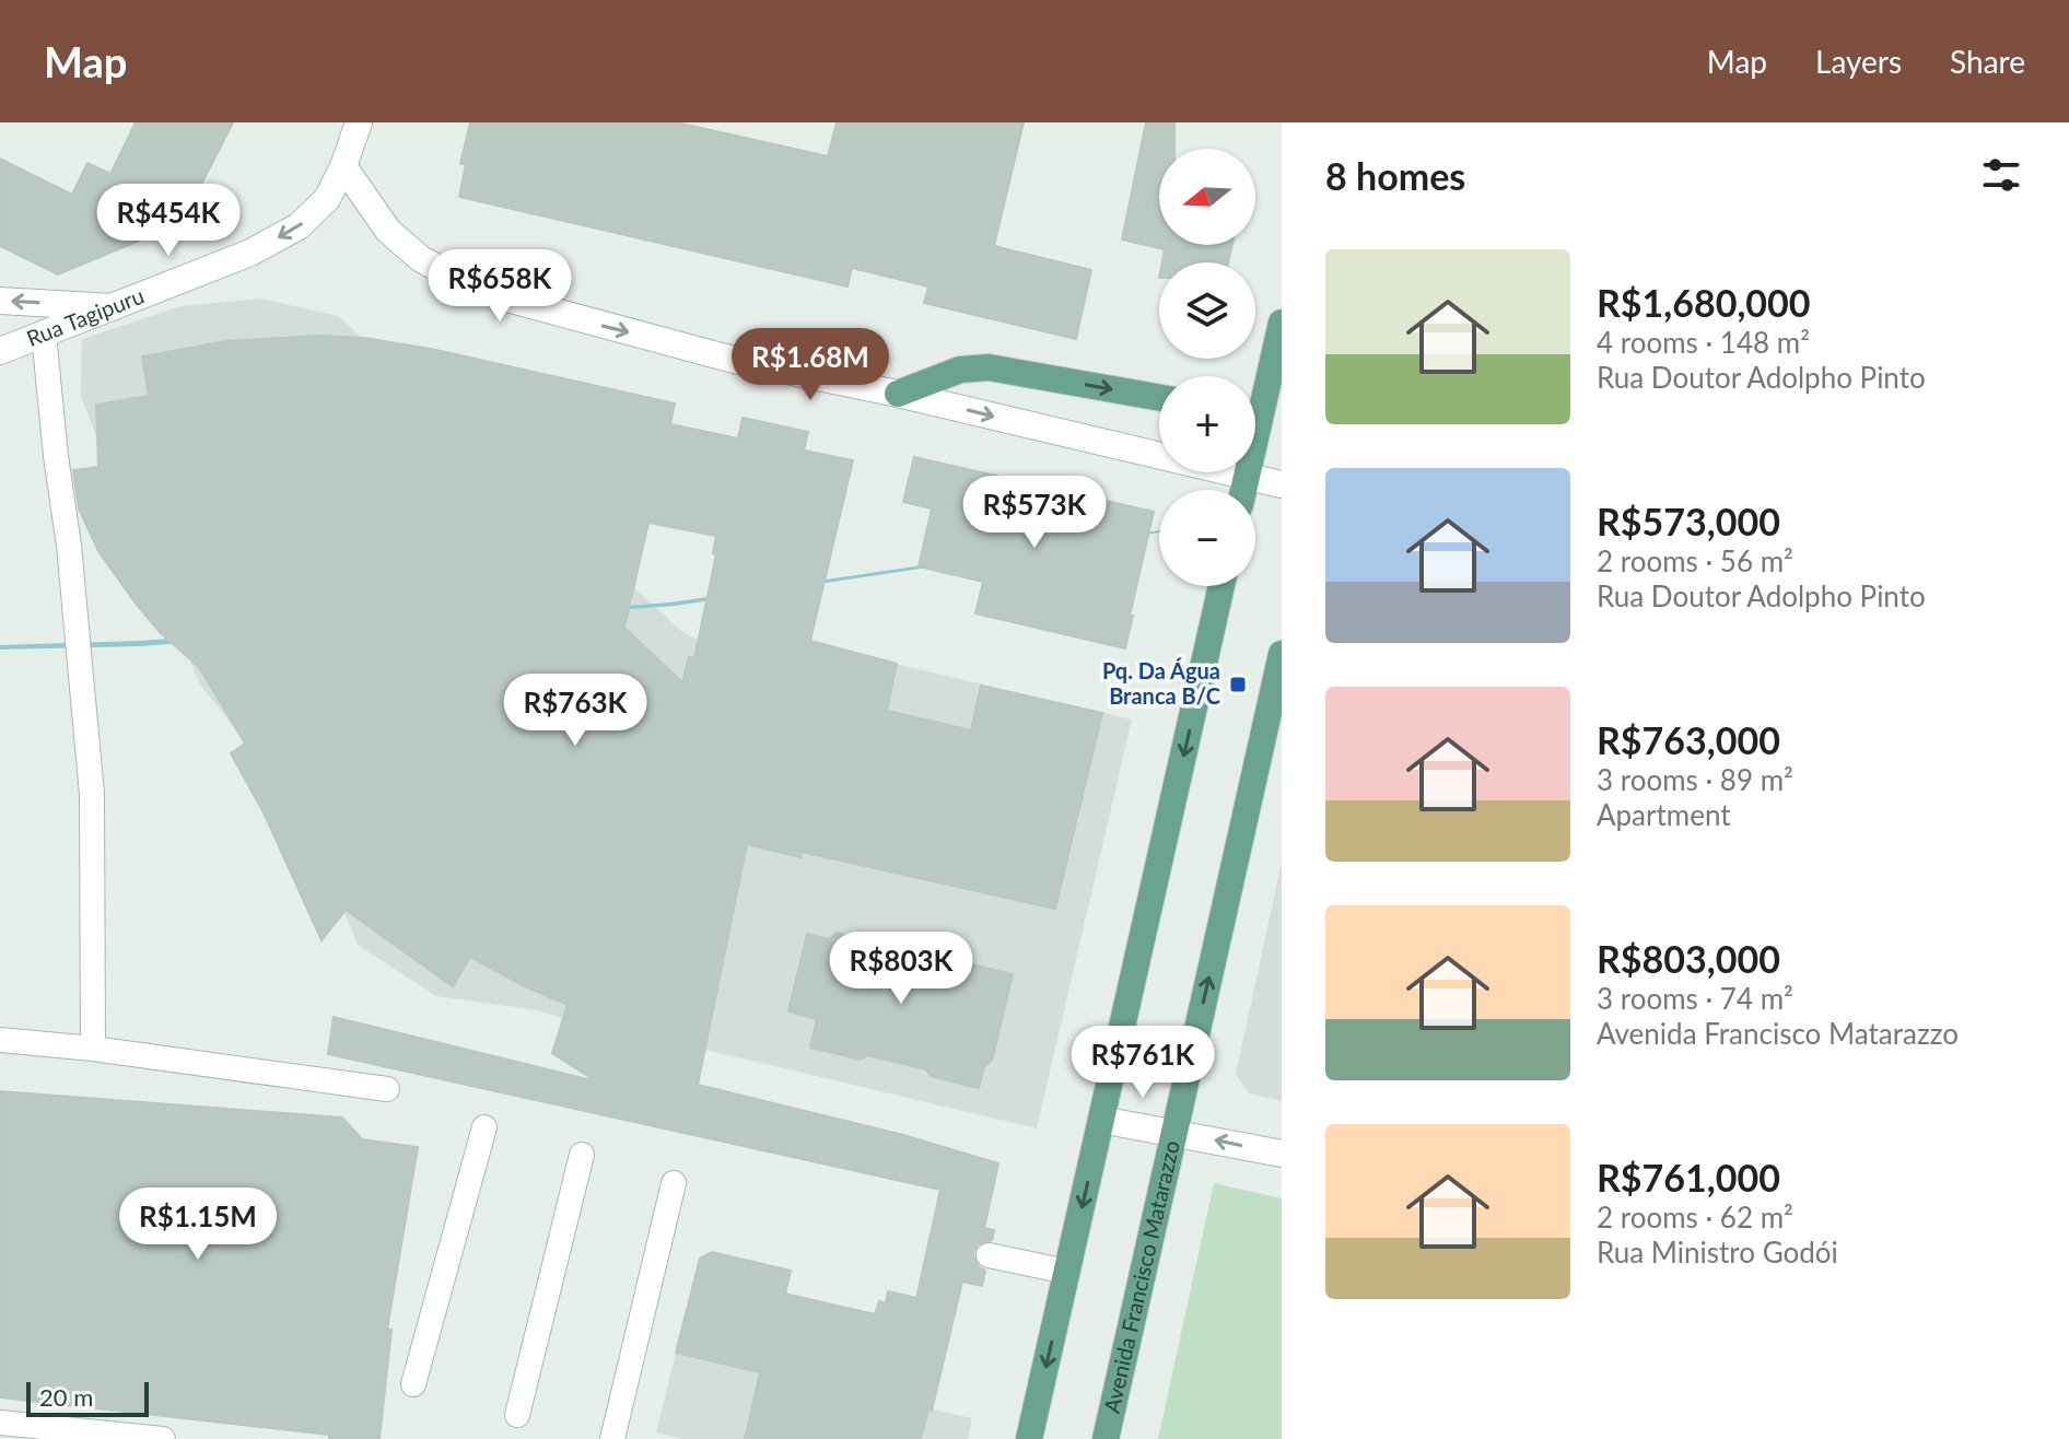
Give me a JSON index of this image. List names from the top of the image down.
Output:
{
  "streets": {
    "main road": ["Avenida Francisco Matarazzo"],
    "street": ["Rua Tagipuru"]
  },
  "one_way": ["Rua Tagipuru"],
  "places": {
    "transit": ["Pq. Da Água Branca B/C"]
  },
  "scale_bar": "20 m",
  "north": "left",
  "page": {
    "header": "Map",
    "nav": ["Map", "Layers", "Share"],
    "heading": "8 homes",
    "map_buttons": ["+", "−"],
    "price": [
      "R$454K",
      "R$658K",
      "R$1.68M",
      "R$573K",
      "R$763K",
      "R$803K",
      "R$761K",
      "R$1.15M"
    ],
    "list": [
      {
        "name": "R$1,680,000",
        "note": "4 rooms · 148 m² · Rua Doutor Adolpho Pinto"
      },
      {
        "name": "R$573,000",
        "note": "2 rooms · 56 m² · Rua Doutor Adolpho Pinto"
      },
      {
        "name": "R$763,000",
        "note": "3 rooms · 89 m² · Apartment"
      },
      {
        "name": "R$803,000",
        "note": "3 rooms · 74 m² · Avenida Francisco Matarazzo"
      },
      {
        "name": "R$761,000",
        "note": "2 rooms · 62 m² · Rua Ministro Godói"
      }
    ],
    "scale": "20 m"
  }
}
